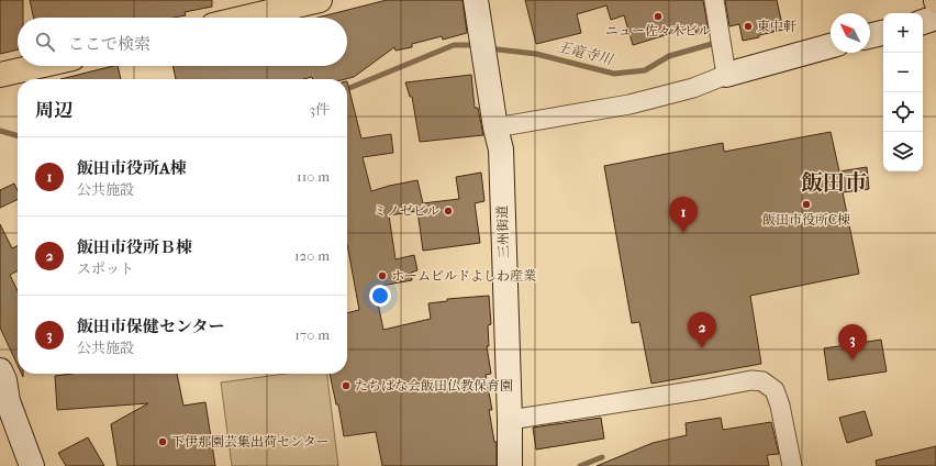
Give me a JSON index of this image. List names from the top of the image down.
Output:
{
  "streets": {
    "street": ["三州街道"]
  },
  "districts": ["飯田市"],
  "water": ["王竜寺川"],
  "places": [
    "ニュー佐々木ビル",
    "東中軒",
    "飯田市役所C棟",
    "ミノゼビル",
    "ホームビルドよしわ産業",
    "たちばな会飯田仏教保育園",
    "下伊那園芸集出荷センター"
  ],
  "north": "top left",
  "page": {
    "map_buttons": ["+", "−"],
    "search": "ここで検索",
    "heading": ["周辺", "3件"],
    "list": [
      {
        "mark": "1",
        "name": "飯田市役所A棟",
        "note": "公共施設",
        "value": "110 m"
      },
      {
        "mark": "2",
        "name": "飯田市役所Ｂ棟",
        "note": "スポット",
        "value": "120 m"
      },
      {
        "mark": "3",
        "name": "飯田市保健センター",
        "note": "公共施設",
        "value": "170 m"
      }
    ],
    "pins": ["1", "2", "3"]
  }
}
